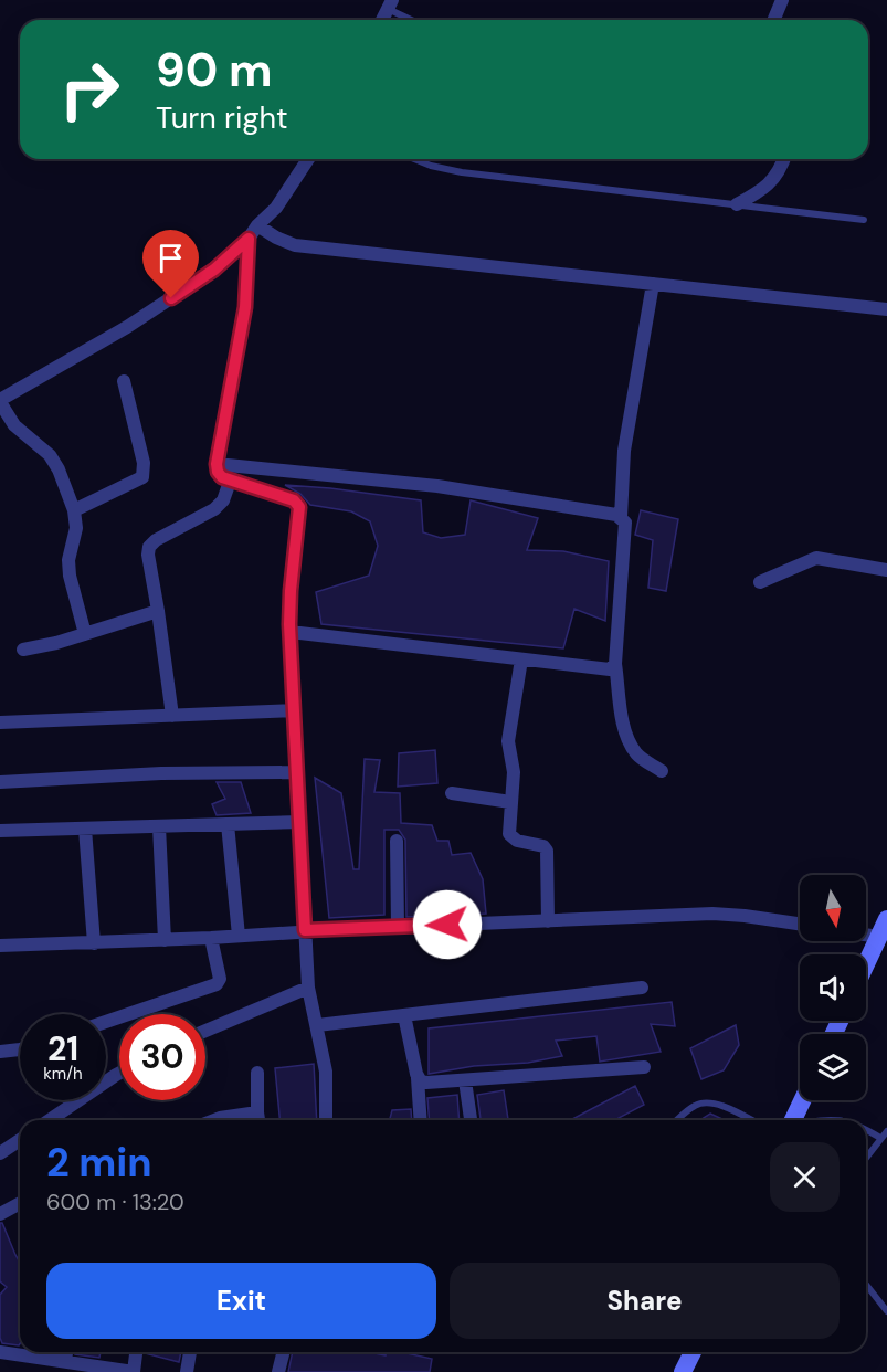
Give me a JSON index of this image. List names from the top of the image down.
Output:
{
  "north": "bottom",
  "page": {
    "turn": ["90 m", "Turn right"],
    "speed": "21 km/h",
    "limit": "30",
    "heading": ["2 min", "600 m · 13:20"],
    "buttons": ["Exit", "Share"]
  }
}
